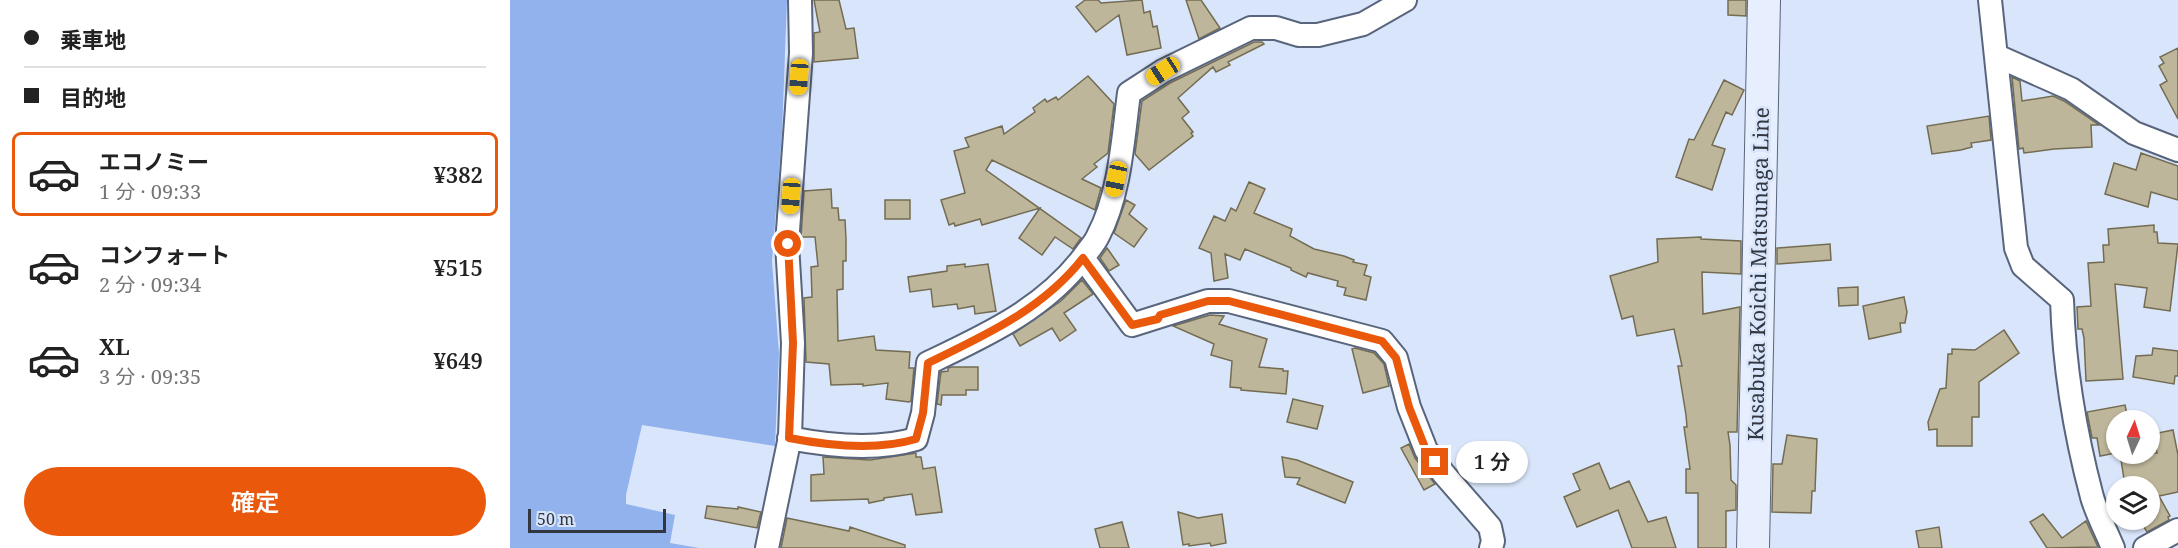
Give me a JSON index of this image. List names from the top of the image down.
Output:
{
  "streets": {
    "main road": ["Kusabuka Koichi Matsunaga Line"]
  },
  "scale_bar": "50 m",
  "north": "top",
  "page": {
    "banner": ["乗車地", "目的地"],
    "list": [
      {
        "name": "エコノミー",
        "note": "1 分 · 09:33",
        "value": "¥382"
      },
      {
        "name": "コンフォート",
        "note": "2 分 · 09:34",
        "value": "¥515"
      },
      {
        "name": "XL",
        "note": "3 分 · 09:35",
        "value": "¥649"
      }
    ],
    "bubble": "1 分",
    "buttons": "確定",
    "scale": "50 m"
  }
}
